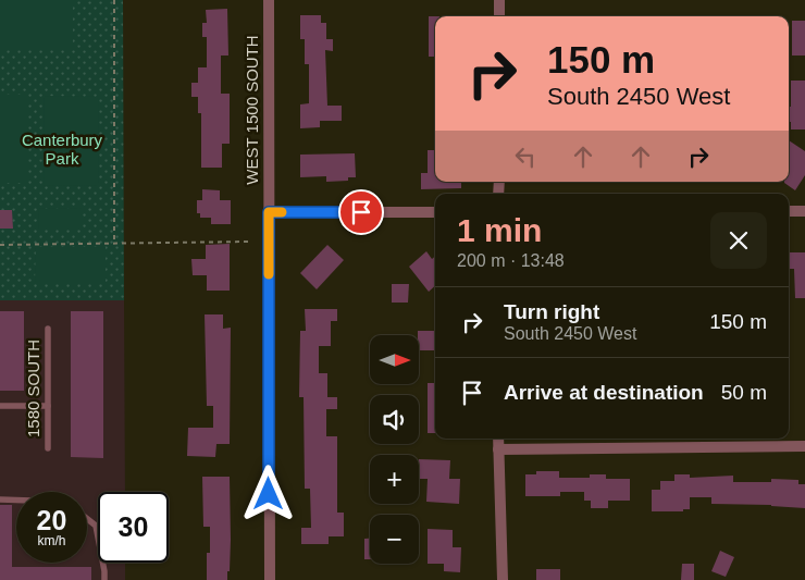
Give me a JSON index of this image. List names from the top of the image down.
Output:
{
  "streets": {
    "street": ["WEST 1500 SOUTH"],
    "lane": ["1580 SOUTH"]
  },
  "parks": ["Canterbury Park"],
  "north": "right",
  "page": {
    "turn": ["150 m", "South 2450 West"],
    "heading": ["1 min", "200 m · 13:48"],
    "list": [
      {
        "name": "Turn right",
        "note": "South 2450 West",
        "value": "150 m"
      },
      {
        "name": "Arrive at destination",
        "value": "50 m"
      }
    ],
    "map_buttons": ["+", "−"],
    "speed": "20 km/h",
    "limit": "30"
  }
}
